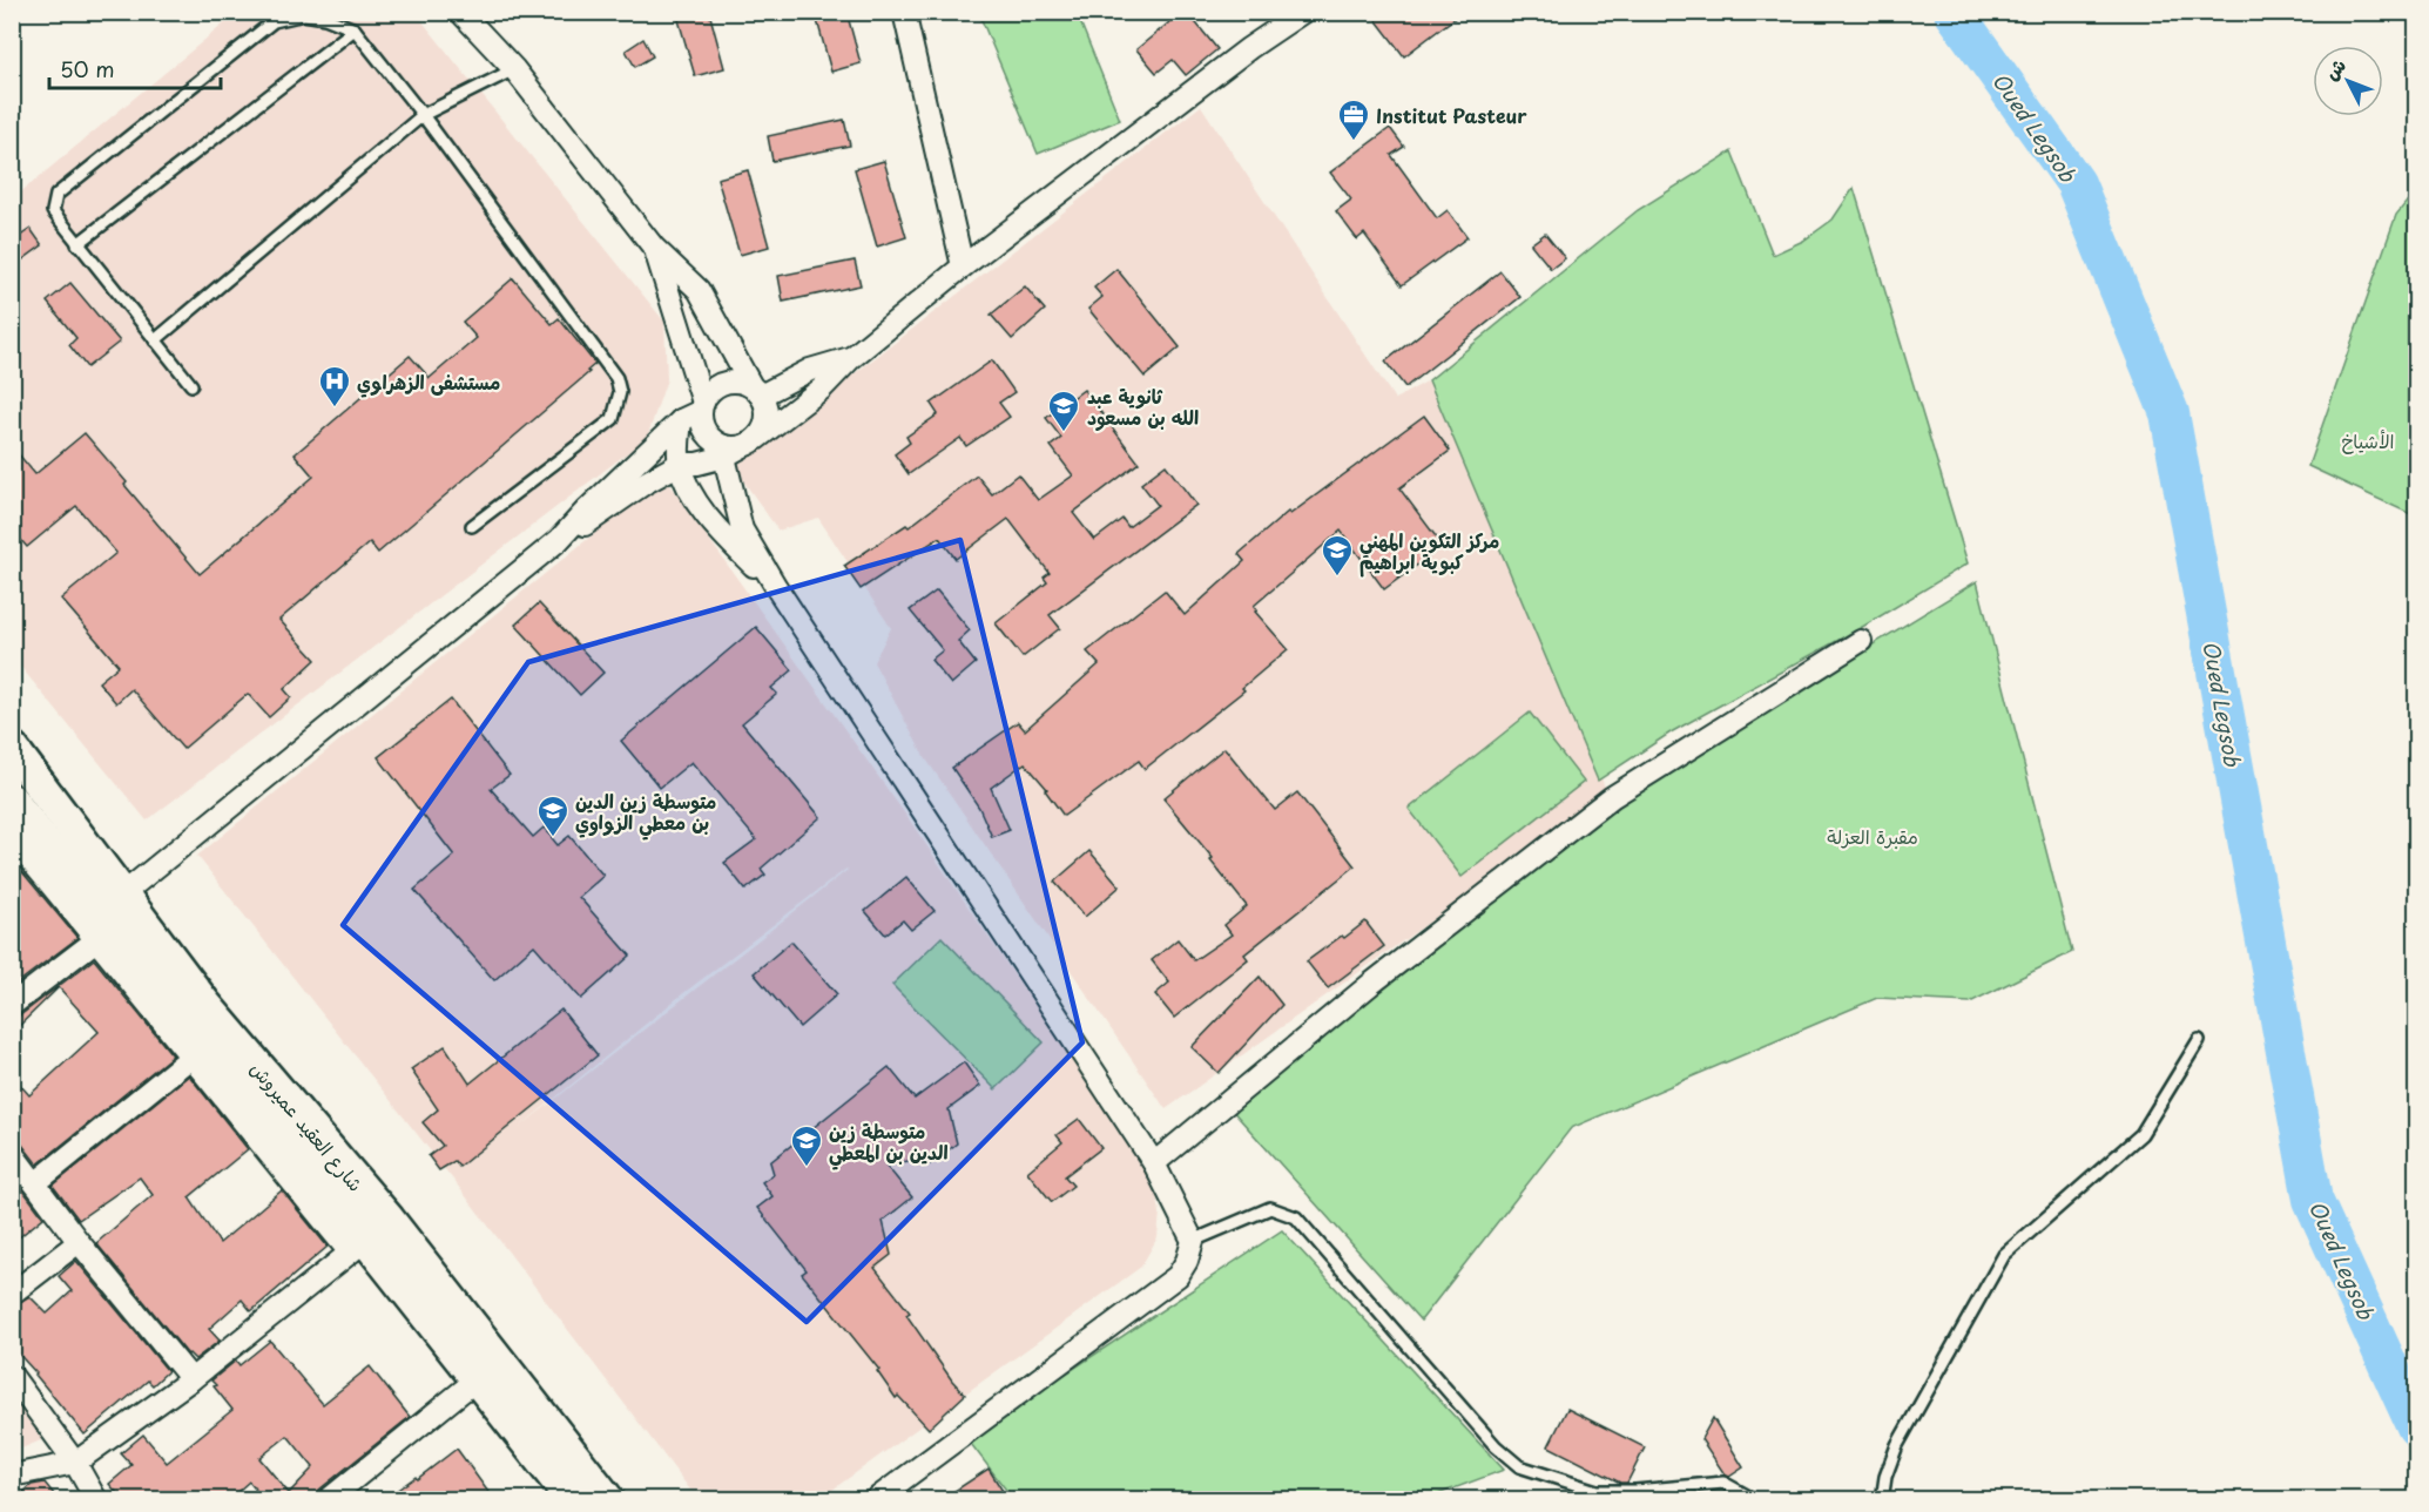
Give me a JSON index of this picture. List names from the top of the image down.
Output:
{
  "streets": {
    "main road": ["شارع العقيد عميروش"]
  },
  "water": ["Oued Legsob"],
  "parks": ["الأشياخ", "مقبرة العزلة"],
  "places": {
    "office": ["Institut Pasteur"],
    "hospital": ["مستشفى الزهراوي"],
    "school or university": [
      "ثانوية عبد الله بن مسعود",
      "مركز التكوين المهني كبوية ابراهيم",
      "متوسطة زين الدين بن معطي الزواوي",
      "متوسطة زين الدين بن المعطي"
    ]
  },
  "scale_bar": "50 m",
  "north": "top left"
}
